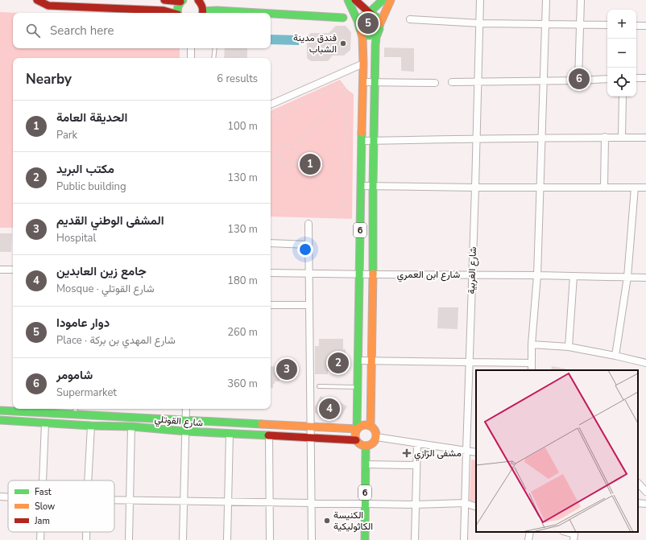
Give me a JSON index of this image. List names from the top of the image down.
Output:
{
  "streets": {
    "main road": ["6", "شارع القوتلي"],
    "street": ["شارع الغربية", "شارع ابن العمري"]
  },
  "crossings": [
    ["6", "شارع ابن العمري"],
    ["6", "شارع القوتلي"],
    ["شارع الغربية", "شارع ابن العمري"]
  ],
  "places": {
    "other": ["فندق مدينة الشباب", "الكنيسة الكاثوليكية"],
    "health": ["مشفى الرّازي"]
  },
  "legend": ["Fast", "Slow", "Jam"],
  "page": {
    "map_buttons": ["+", "−"],
    "pins": [
      "5",
      "6",
      "1",
      "2",
      "3",
      "4"
    ],
    "search": "Search here",
    "heading": ["Nearby", "6 results"],
    "list": [
      {
        "mark": "1",
        "name": "الحديقة العامة",
        "note": "Park",
        "value": "100 m"
      },
      {
        "mark": "2",
        "name": "مكتب البريد",
        "note": "Public building",
        "value": "130 m"
      },
      {
        "mark": "3",
        "name": "المشفى الوطني القديم",
        "note": "Hospital",
        "value": "130 m"
      },
      {
        "mark": "4",
        "name": "جامع زين العابدين",
        "note": "Mosque · شارع القوتلي",
        "value": "180 m"
      },
      {
        "mark": "5",
        "name": "دوار عامودا",
        "note": "Place · شارع المهدي بن بركة",
        "value": "260 m"
      },
      {
        "mark": "6",
        "name": "شامومر",
        "note": "Supermarket",
        "value": "360 m"
      }
    ]
  }
}
